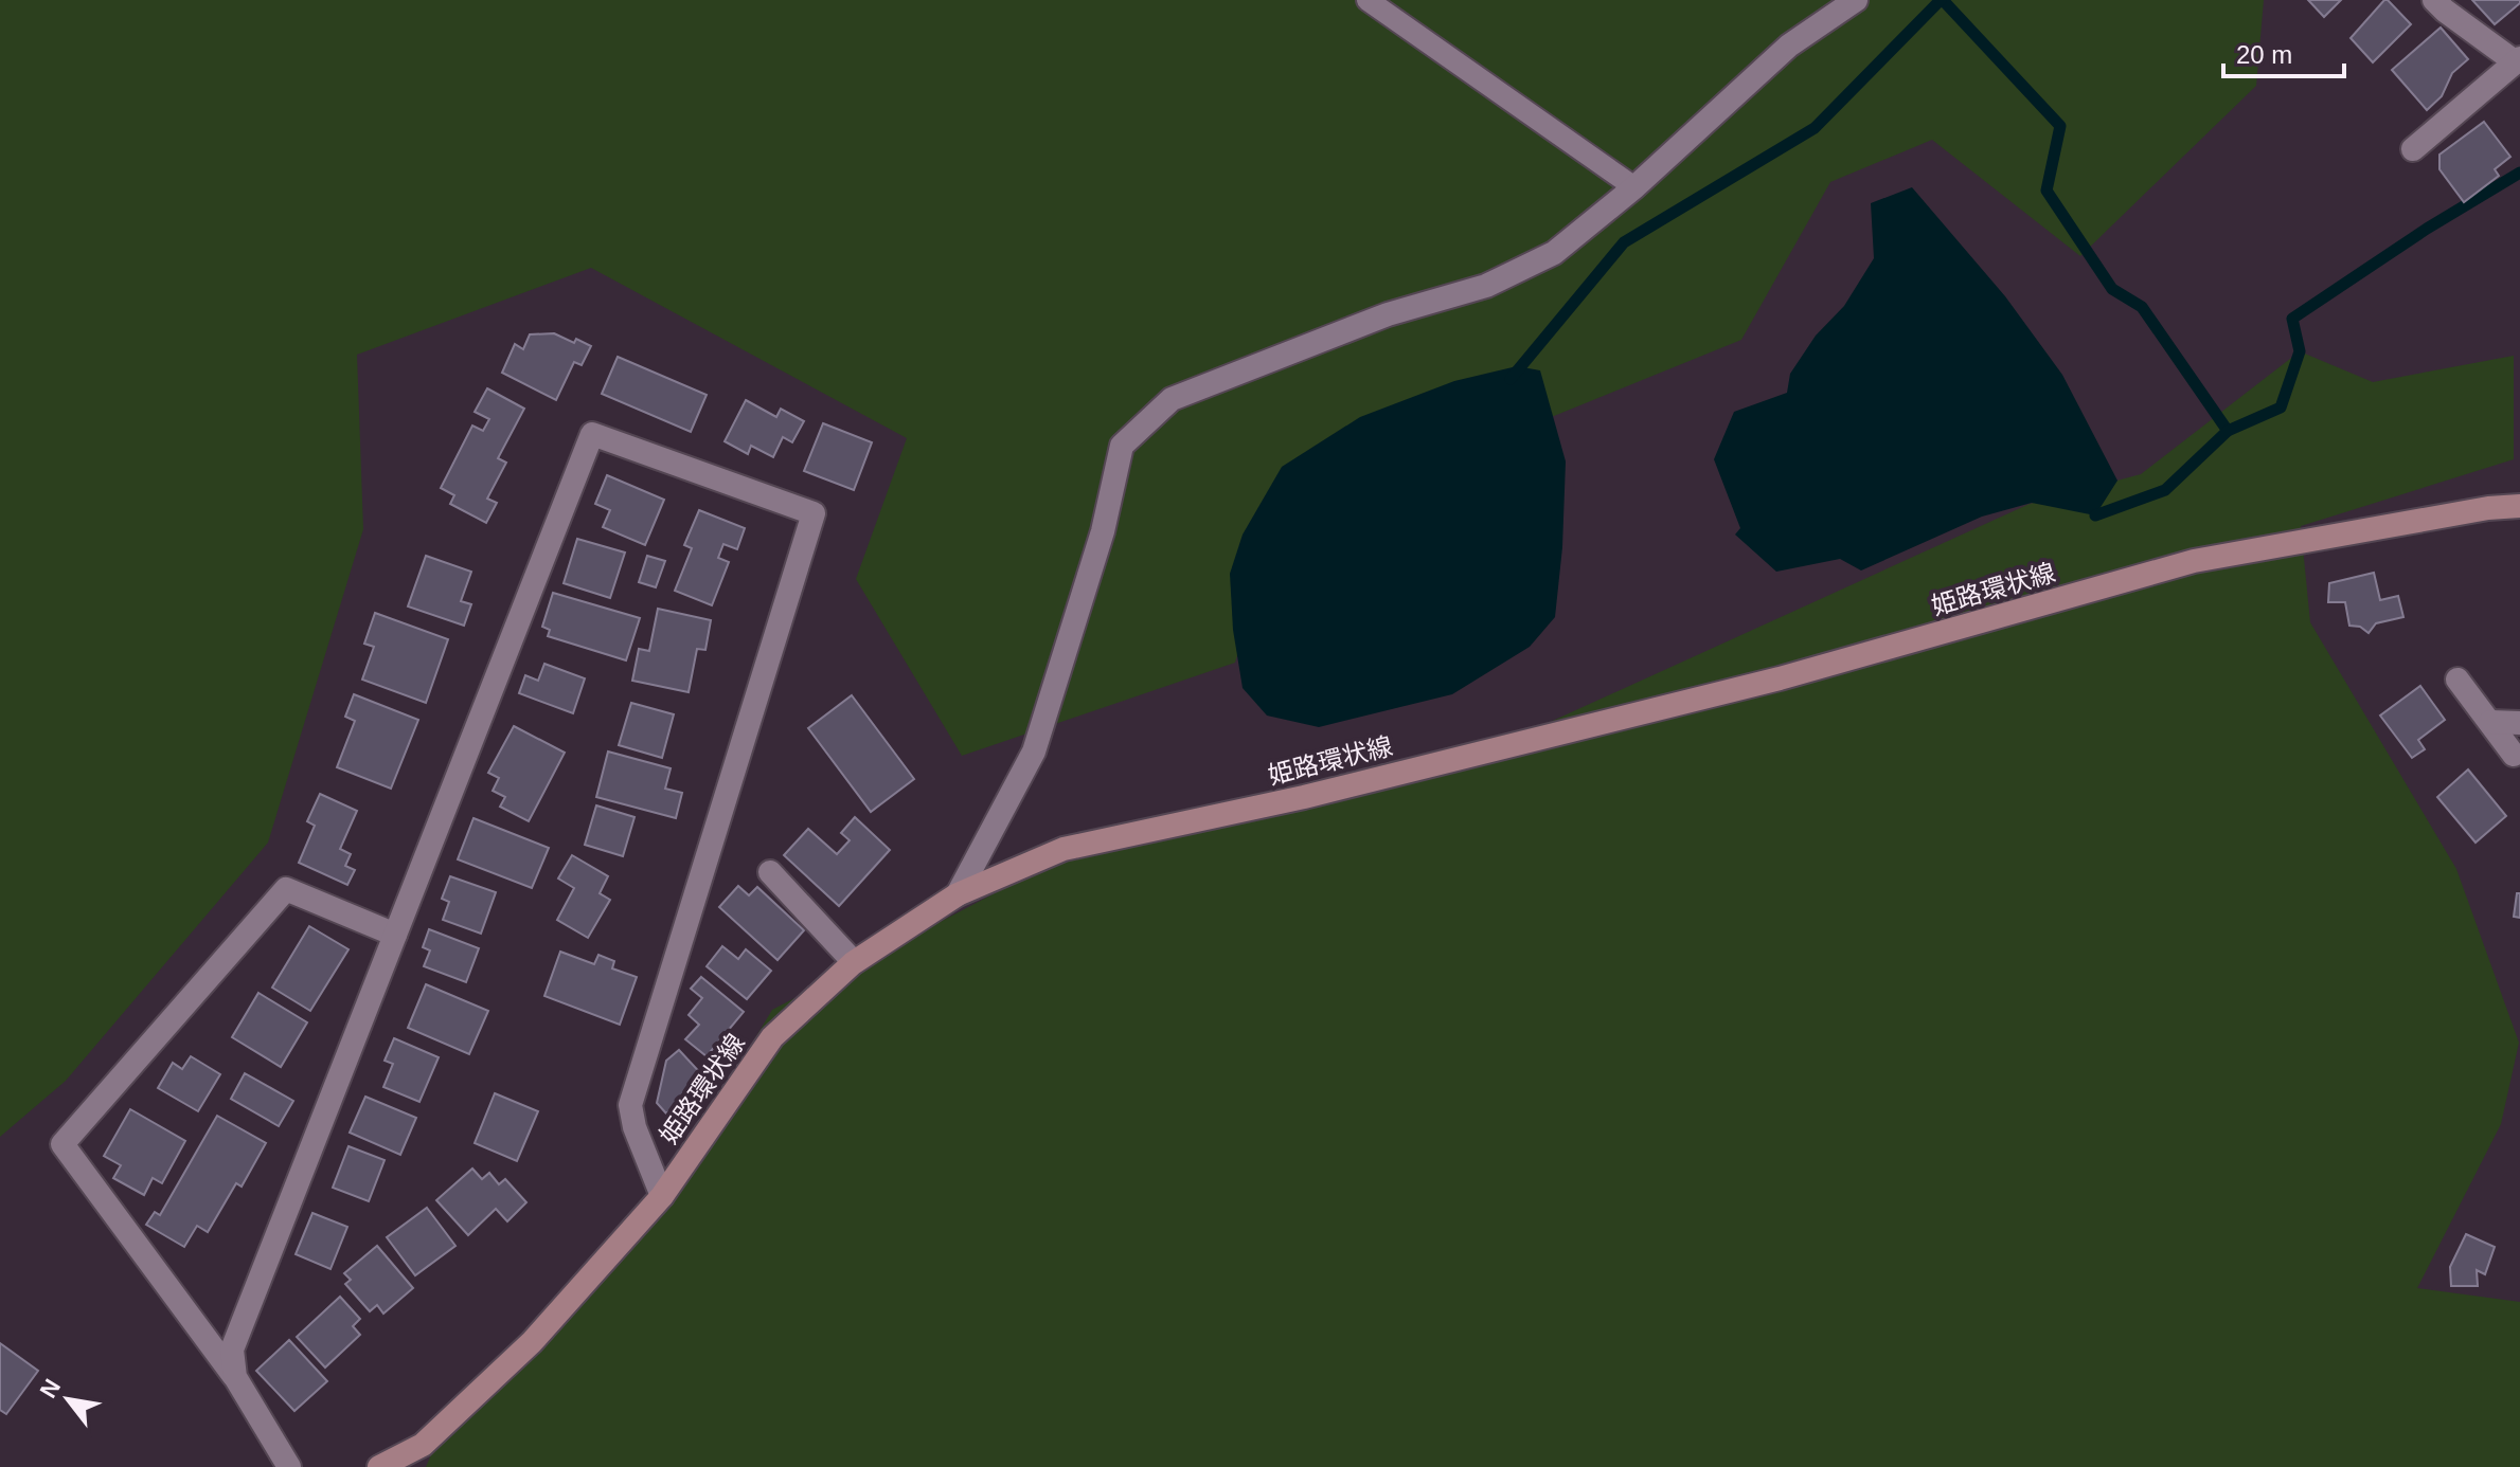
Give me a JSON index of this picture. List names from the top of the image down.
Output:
{
  "streets": {
    "main road": ["姫路環状線"]
  },
  "scale_bar": "20 m",
  "north": "top left"
}
